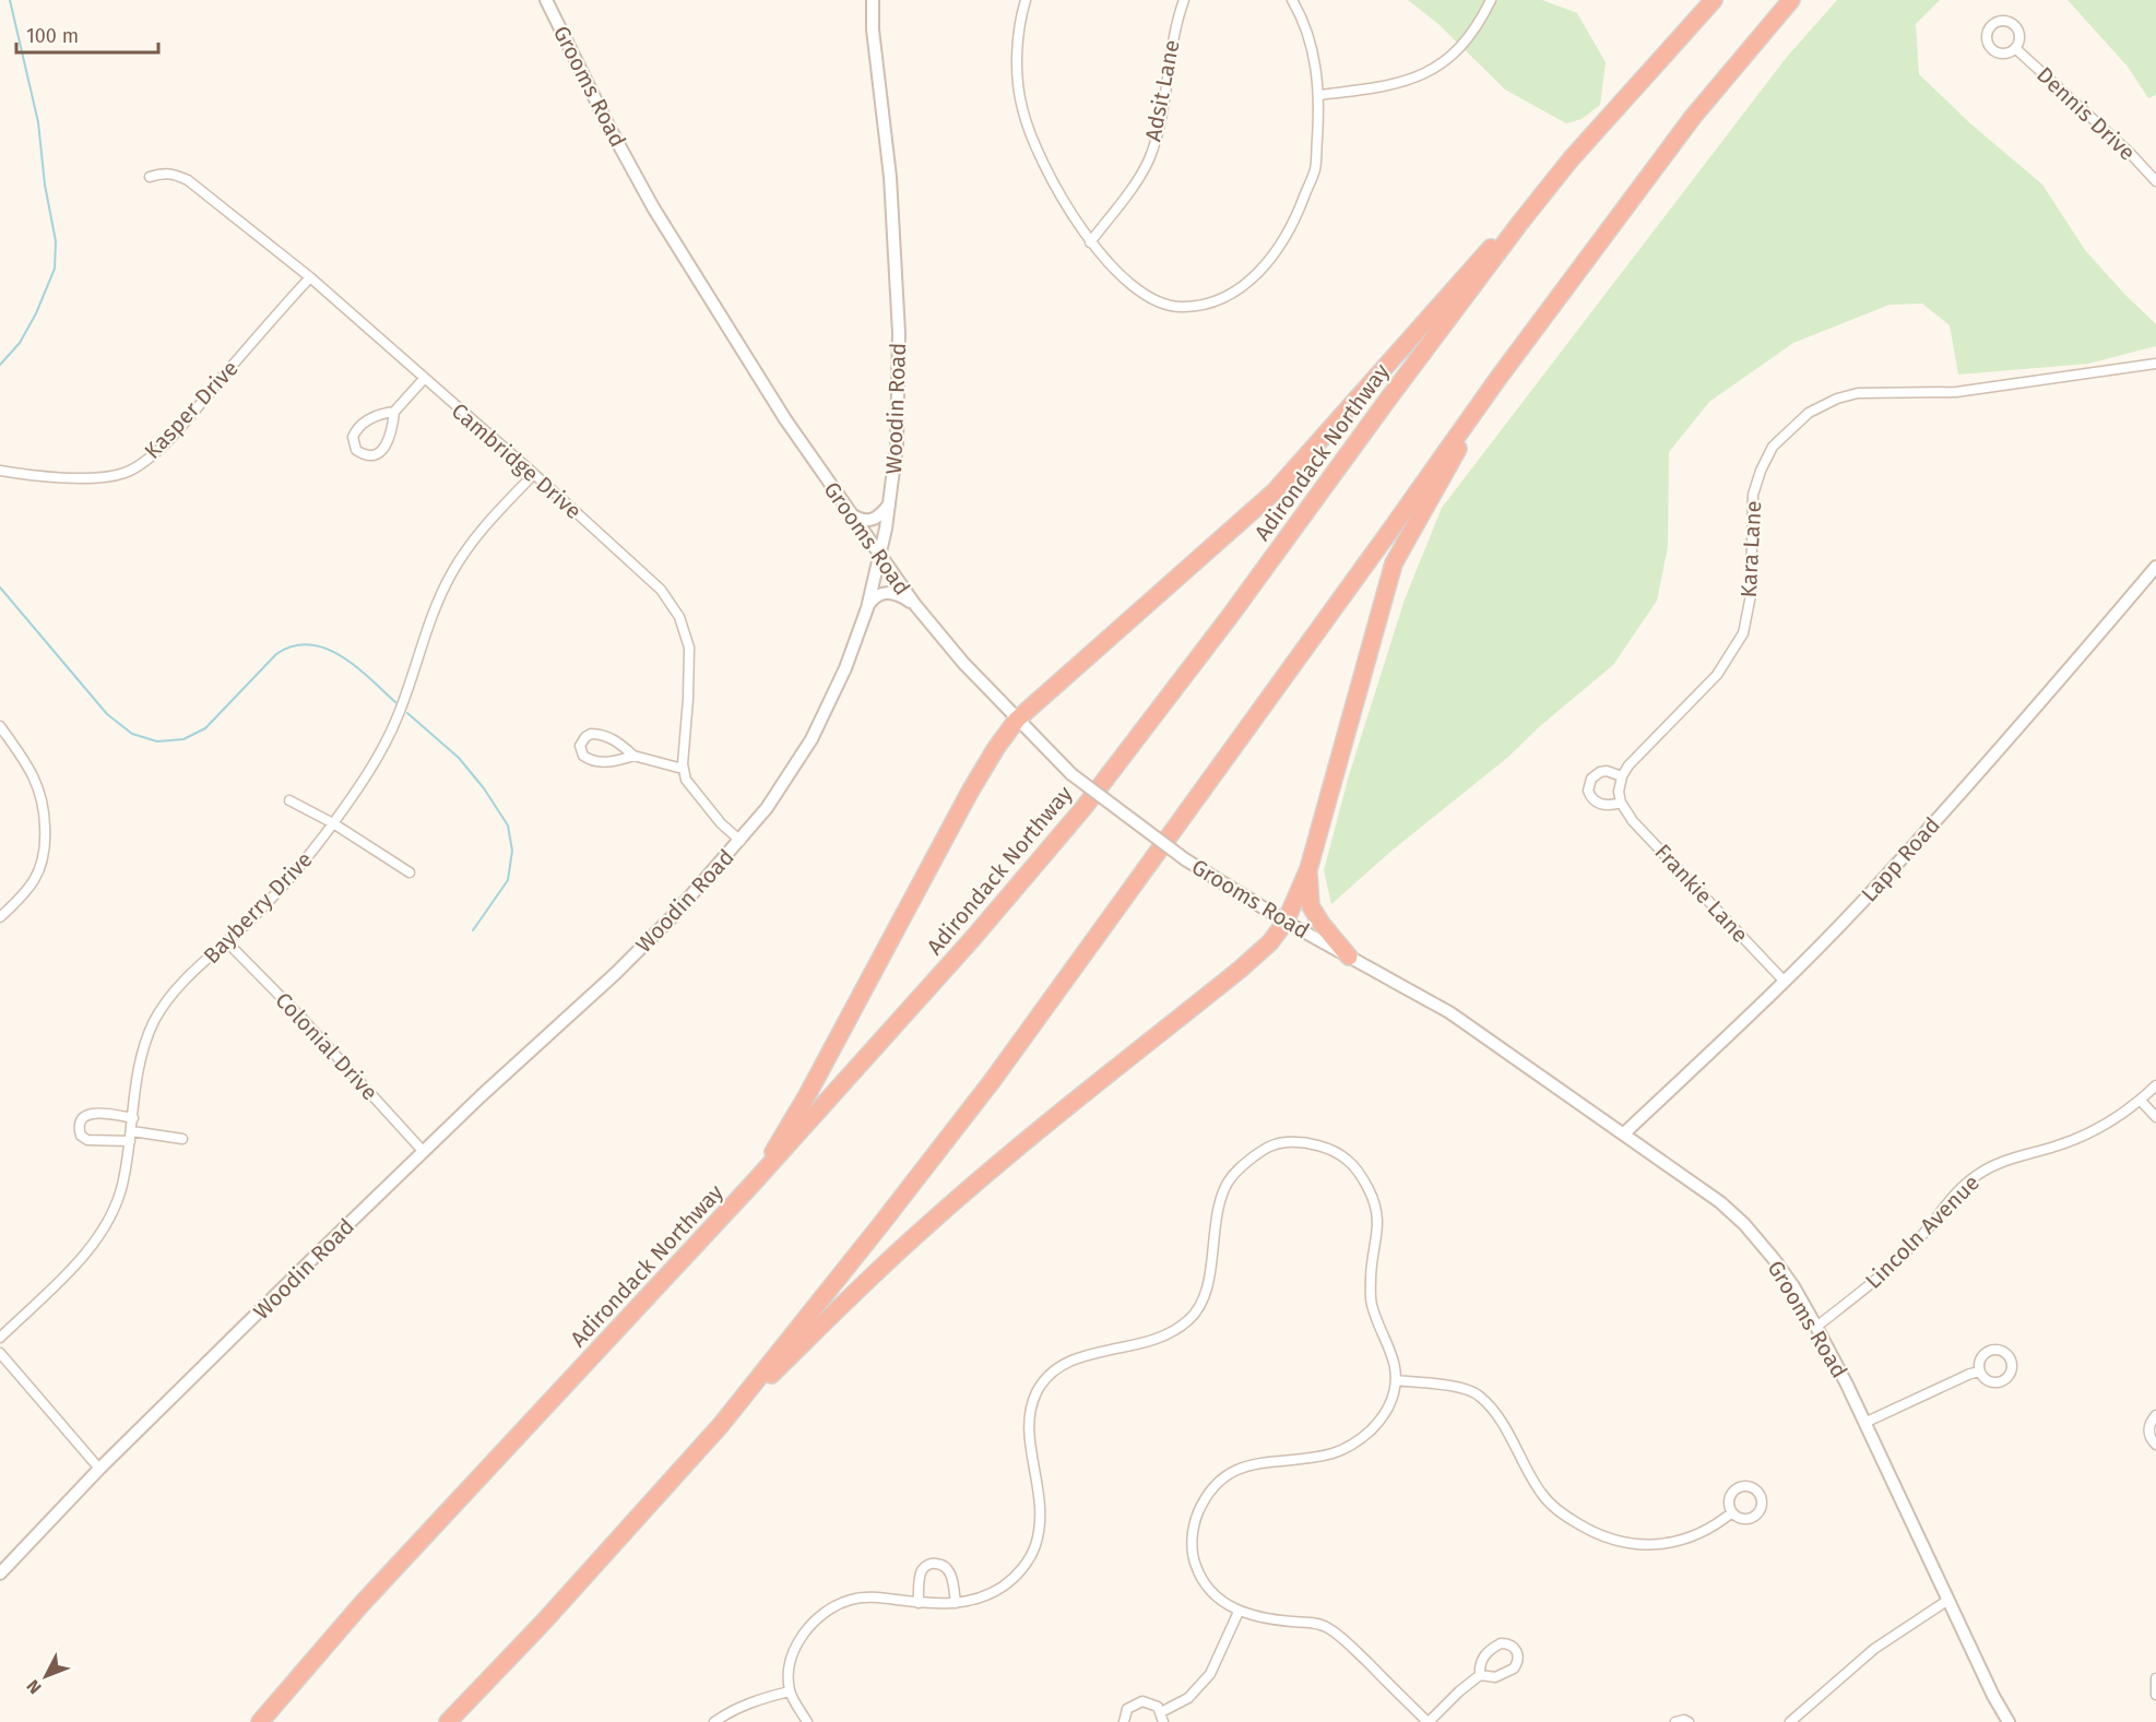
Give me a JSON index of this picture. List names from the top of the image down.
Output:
{
  "streets": {
    "highway": ["Adirondack Northway"],
    "street": [
      "Grooms Road",
      "Adsit Lane",
      "Dennis Drive",
      "Woodin Road",
      "Kasper Drive",
      "Cambridge Drive",
      "Kara Lane",
      "Lapp Road",
      "Frankie Lane",
      "Bayberry Drive",
      "Colonial Drive",
      "Lincoln Avenue"
    ]
  },
  "crossings": [
    ["Grooms Road", "Woodin Road"],
    ["Grooms Road", "Lapp Road"],
    ["Grooms Road", "Lincoln Avenue"],
    ["Woodin Road", "Colonial Drive"],
    ["Kasper Drive", "Cambridge Drive"],
    ["Cambridge Drive", "Bayberry Drive"],
    ["Kara Lane", "Frankie Lane"],
    ["Lapp Road", "Frankie Lane"],
    ["Bayberry Drive", "Colonial Drive"]
  ],
  "scale_bar": "100 m",
  "north": "bottom left"
}
